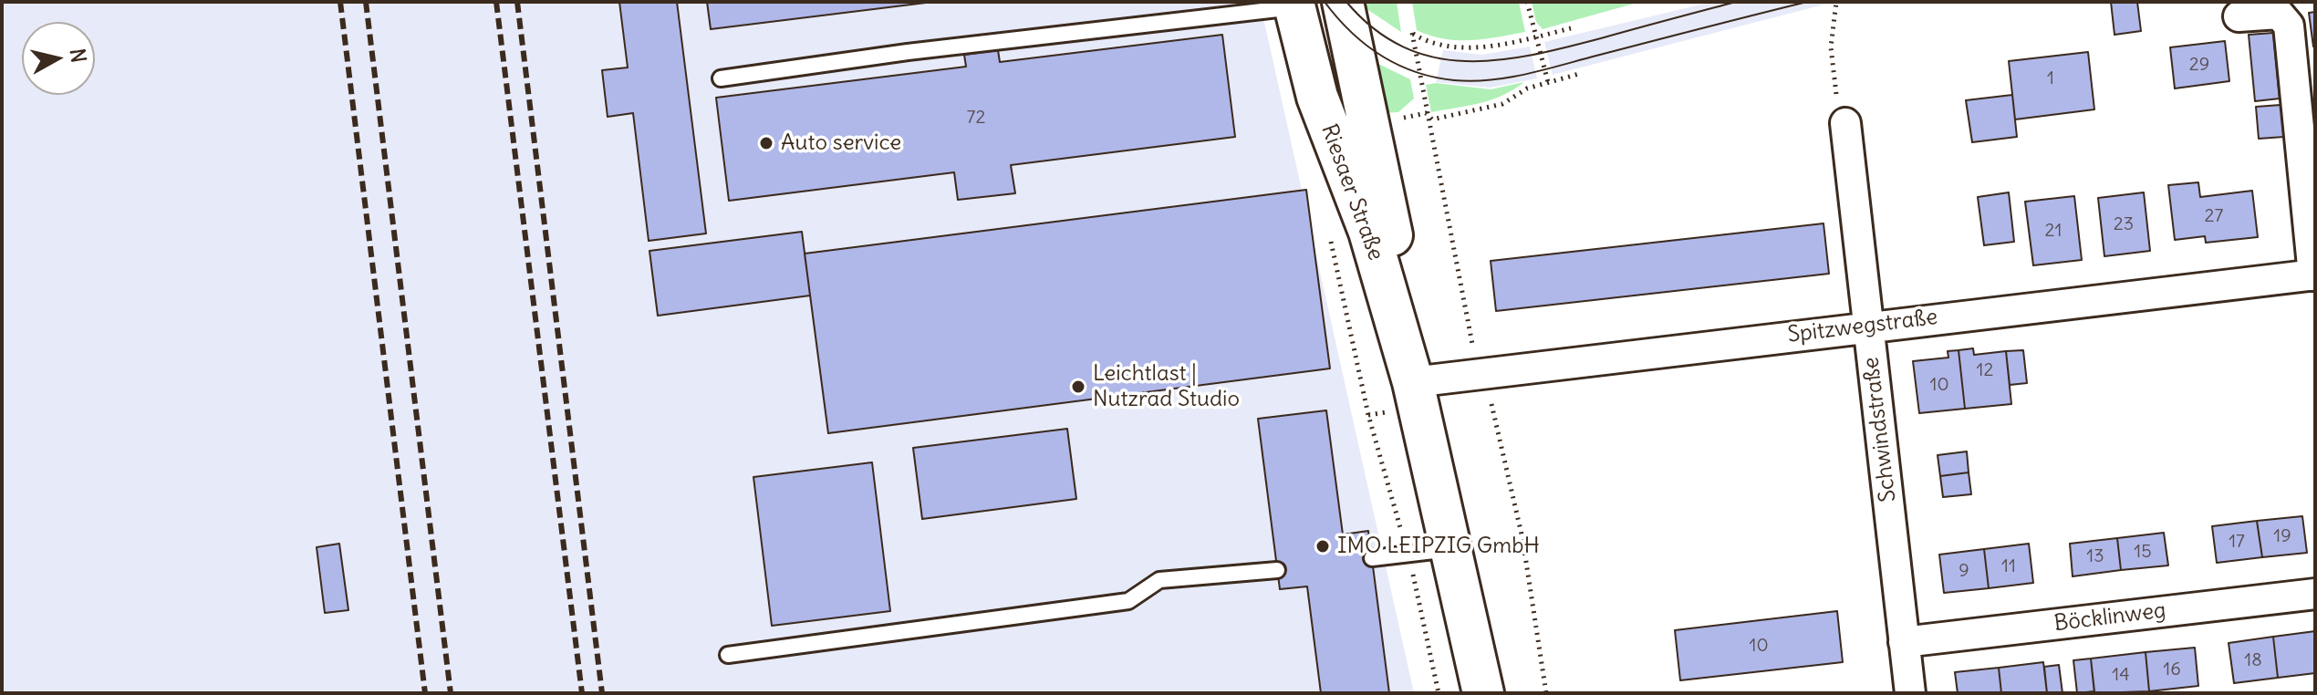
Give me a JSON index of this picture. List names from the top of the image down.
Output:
{
  "streets": {
    "main road": ["Riesaer Straße"],
    "street": ["Spitzwegstraße", "Schwindstraße", "Böcklinweg"]
  },
  "crossings": [
    ["Riesaer Straße", "Spitzwegstraße"],
    ["Spitzwegstraße", "Schwindstraße"],
    ["Schwindstraße", "Böcklinweg"]
  ],
  "places": ["Auto service", "Leichtlast | Nutzrad Studio", "IMO LEIPZIG GmbH"],
  "house_numbers": [
    "29",
    "1",
    "72",
    "27",
    "23",
    "21",
    "12",
    "10",
    "19",
    "17",
    "15",
    "13",
    "11",
    "9",
    "10",
    "18",
    "16",
    "14"
  ],
  "north": "right"
}
